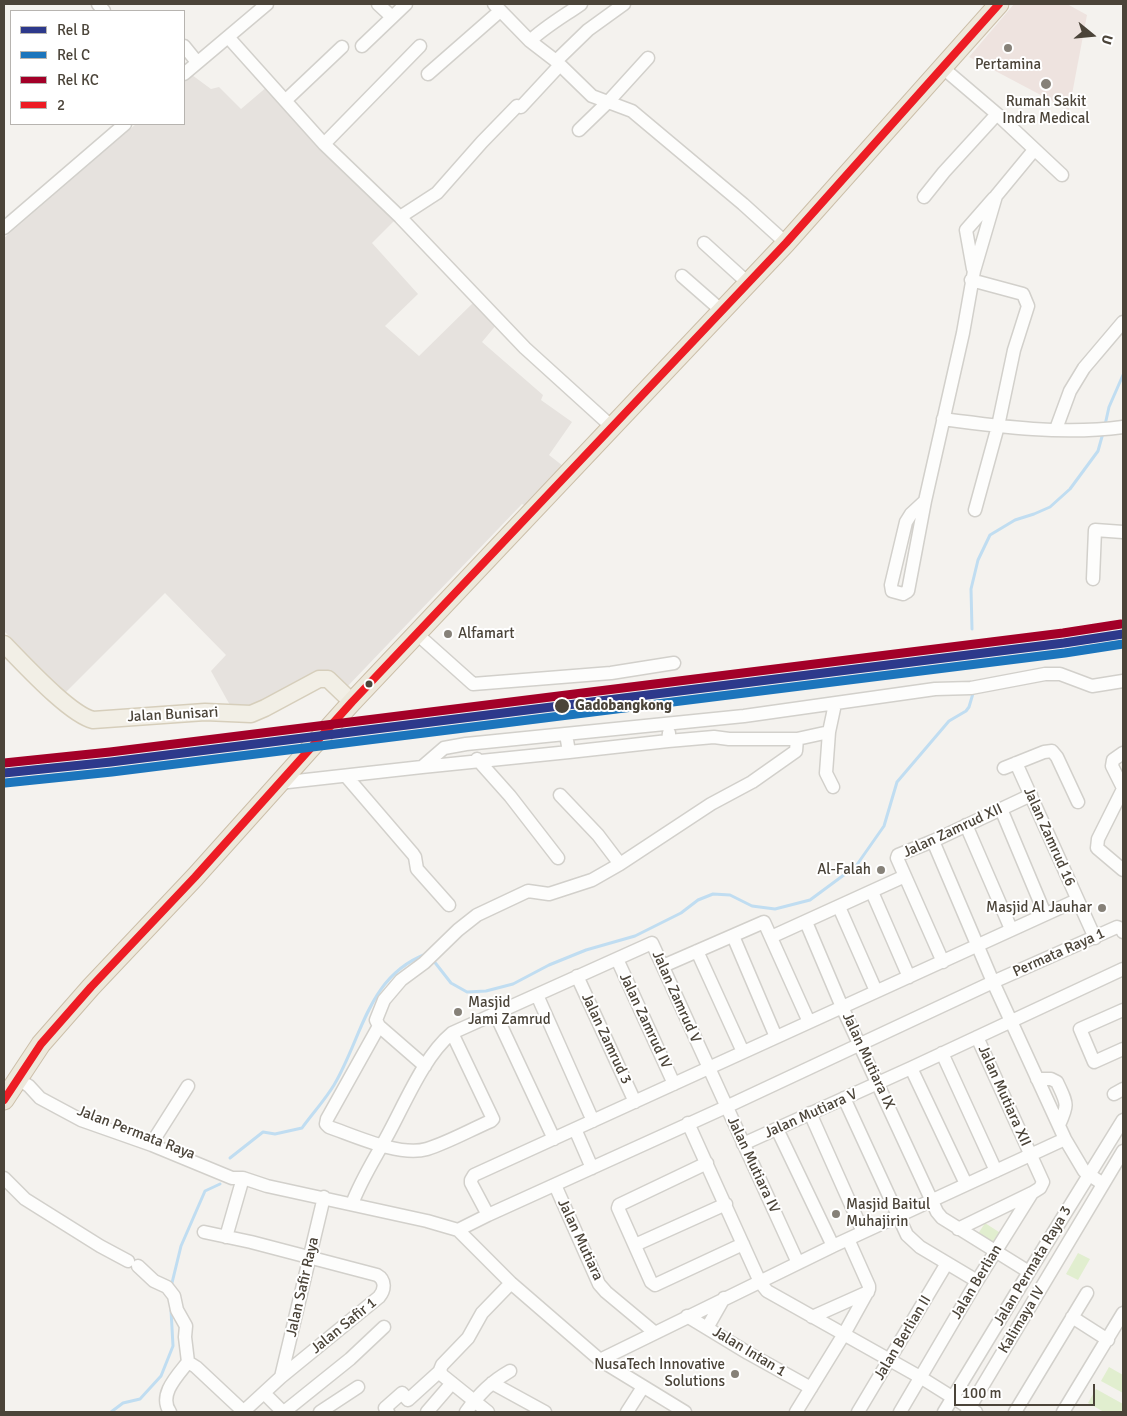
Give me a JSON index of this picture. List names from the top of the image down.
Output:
{
  "streets": {
    "main road": ["Jalan Bunisari"],
    "street": [
      "Jalan Zamrud XII",
      "Jalan Zamrud 16",
      "Permata Raya 1",
      "Jalan Zamrud V",
      "Jalan Zamrud IV",
      "Jalan Zamrud 3",
      "Jalan Mutiara IX",
      "Jalan Mutiara XII",
      "Jalan Mutiara V",
      "Jalan Permata Raya",
      "Jalan Mutiara IV",
      "Jalan Mutiara",
      "Jalan Permata Raya 3",
      "Jalan Berlian",
      "Jalan Safir Raya",
      "Kalimaya IV",
      "Jalan Safir 1",
      "Jalan Berlian II",
      "Jalan Intan 1"
    ]
  },
  "crossings": [
    ["Jalan Zamrud XII", "Jalan Zamrud 16"],
    ["Jalan Zamrud 16", "Permata Raya 1"],
    ["Permata Raya 1", "Jalan Mutiara IX"],
    ["Permata Raya 1", "Jalan Mutiara IV"],
    ["Permata Raya 1", "Jalan Mutiara"],
    ["Jalan Zamrud V", "Jalan Zamrud IV"],
    ["Jalan Zamrud V", "Jalan Mutiara IV"],
    ["Jalan Mutiara IX", "Jalan Mutiara V"],
    ["Jalan Mutiara IX", "Jalan Permata Raya 3"],
    ["Jalan Mutiara IX", "Jalan Berlian"],
    ["Jalan Mutiara XII", "Jalan Mutiara V"],
    ["Jalan Mutiara XII", "Jalan Berlian"],
    ["Jalan Mutiara V", "Jalan Mutiara IV"],
    ["Jalan Safir Raya", "Jalan Safir 1"]
  ],
  "places": [
    "Pertamina",
    "Rumah Sakit Indra Medical",
    "Alfamart",
    "Gadobangkong",
    "Al-Falah",
    "Masjid Al Jauhar",
    "Masjid Jami Zamrud",
    "Masjid Baitul Muhajirin",
    "NusaTech Innovative Solutions"
  ],
  "lines": [
    "transit line 2",
    "rail line KC",
    "rail line B",
    "rail line C"
  ],
  "legend": [
    "Rel B",
    "Rel C",
    "Rel KC",
    "2"
  ],
  "scale_bar": "100 m",
  "north": "right"
}
